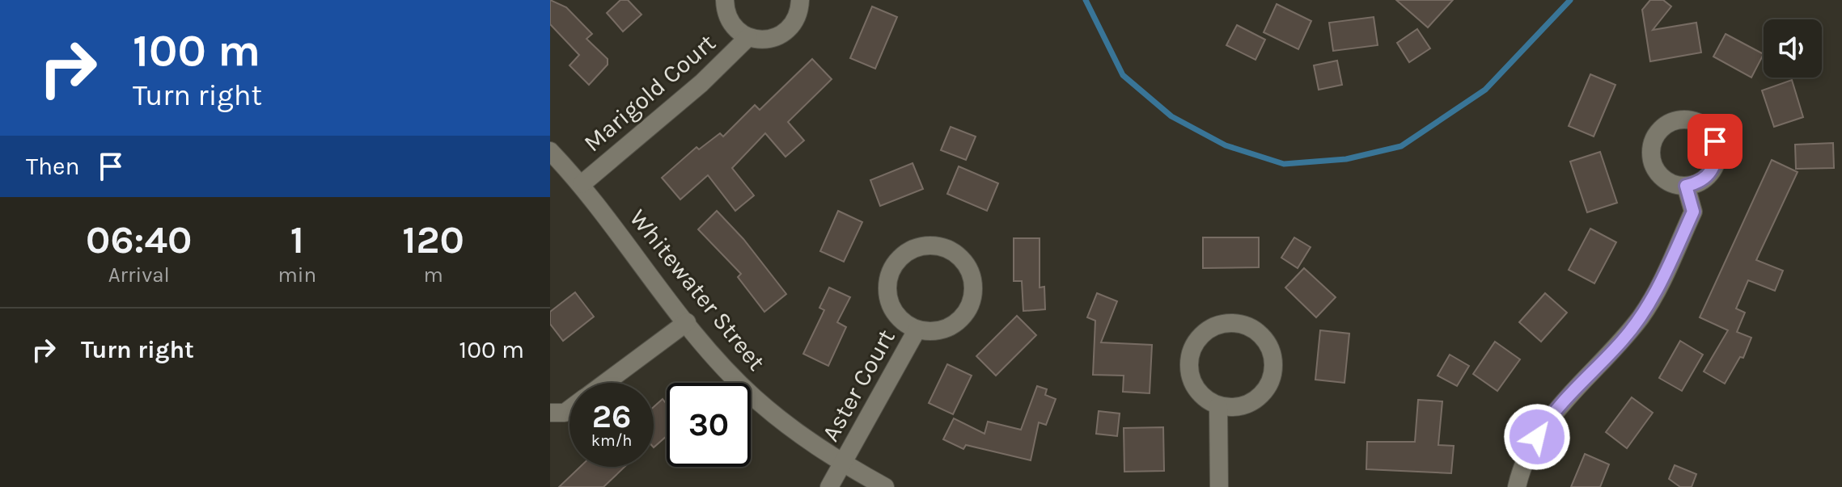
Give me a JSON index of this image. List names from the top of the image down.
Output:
{
  "streets": {
    "street": ["Marigold Court", "Whitewater Street", "Aster Court"]
  },
  "crossings": [
    ["Marigold Court", "Whitewater Street"],
    ["Whitewater Street", "Aster Court"]
  ],
  "page": {
    "turn": ["100 m", "Turn right"],
    "then": "Then",
    "eta": [
      "06:40",
      "Arrival",
      "1",
      "min",
      "120",
      "m"
    ],
    "list": [
      {
        "name": "Turn right",
        "value": "100 m"
      }
    ],
    "speed": "26 km/h",
    "limit": "30"
  }
}
